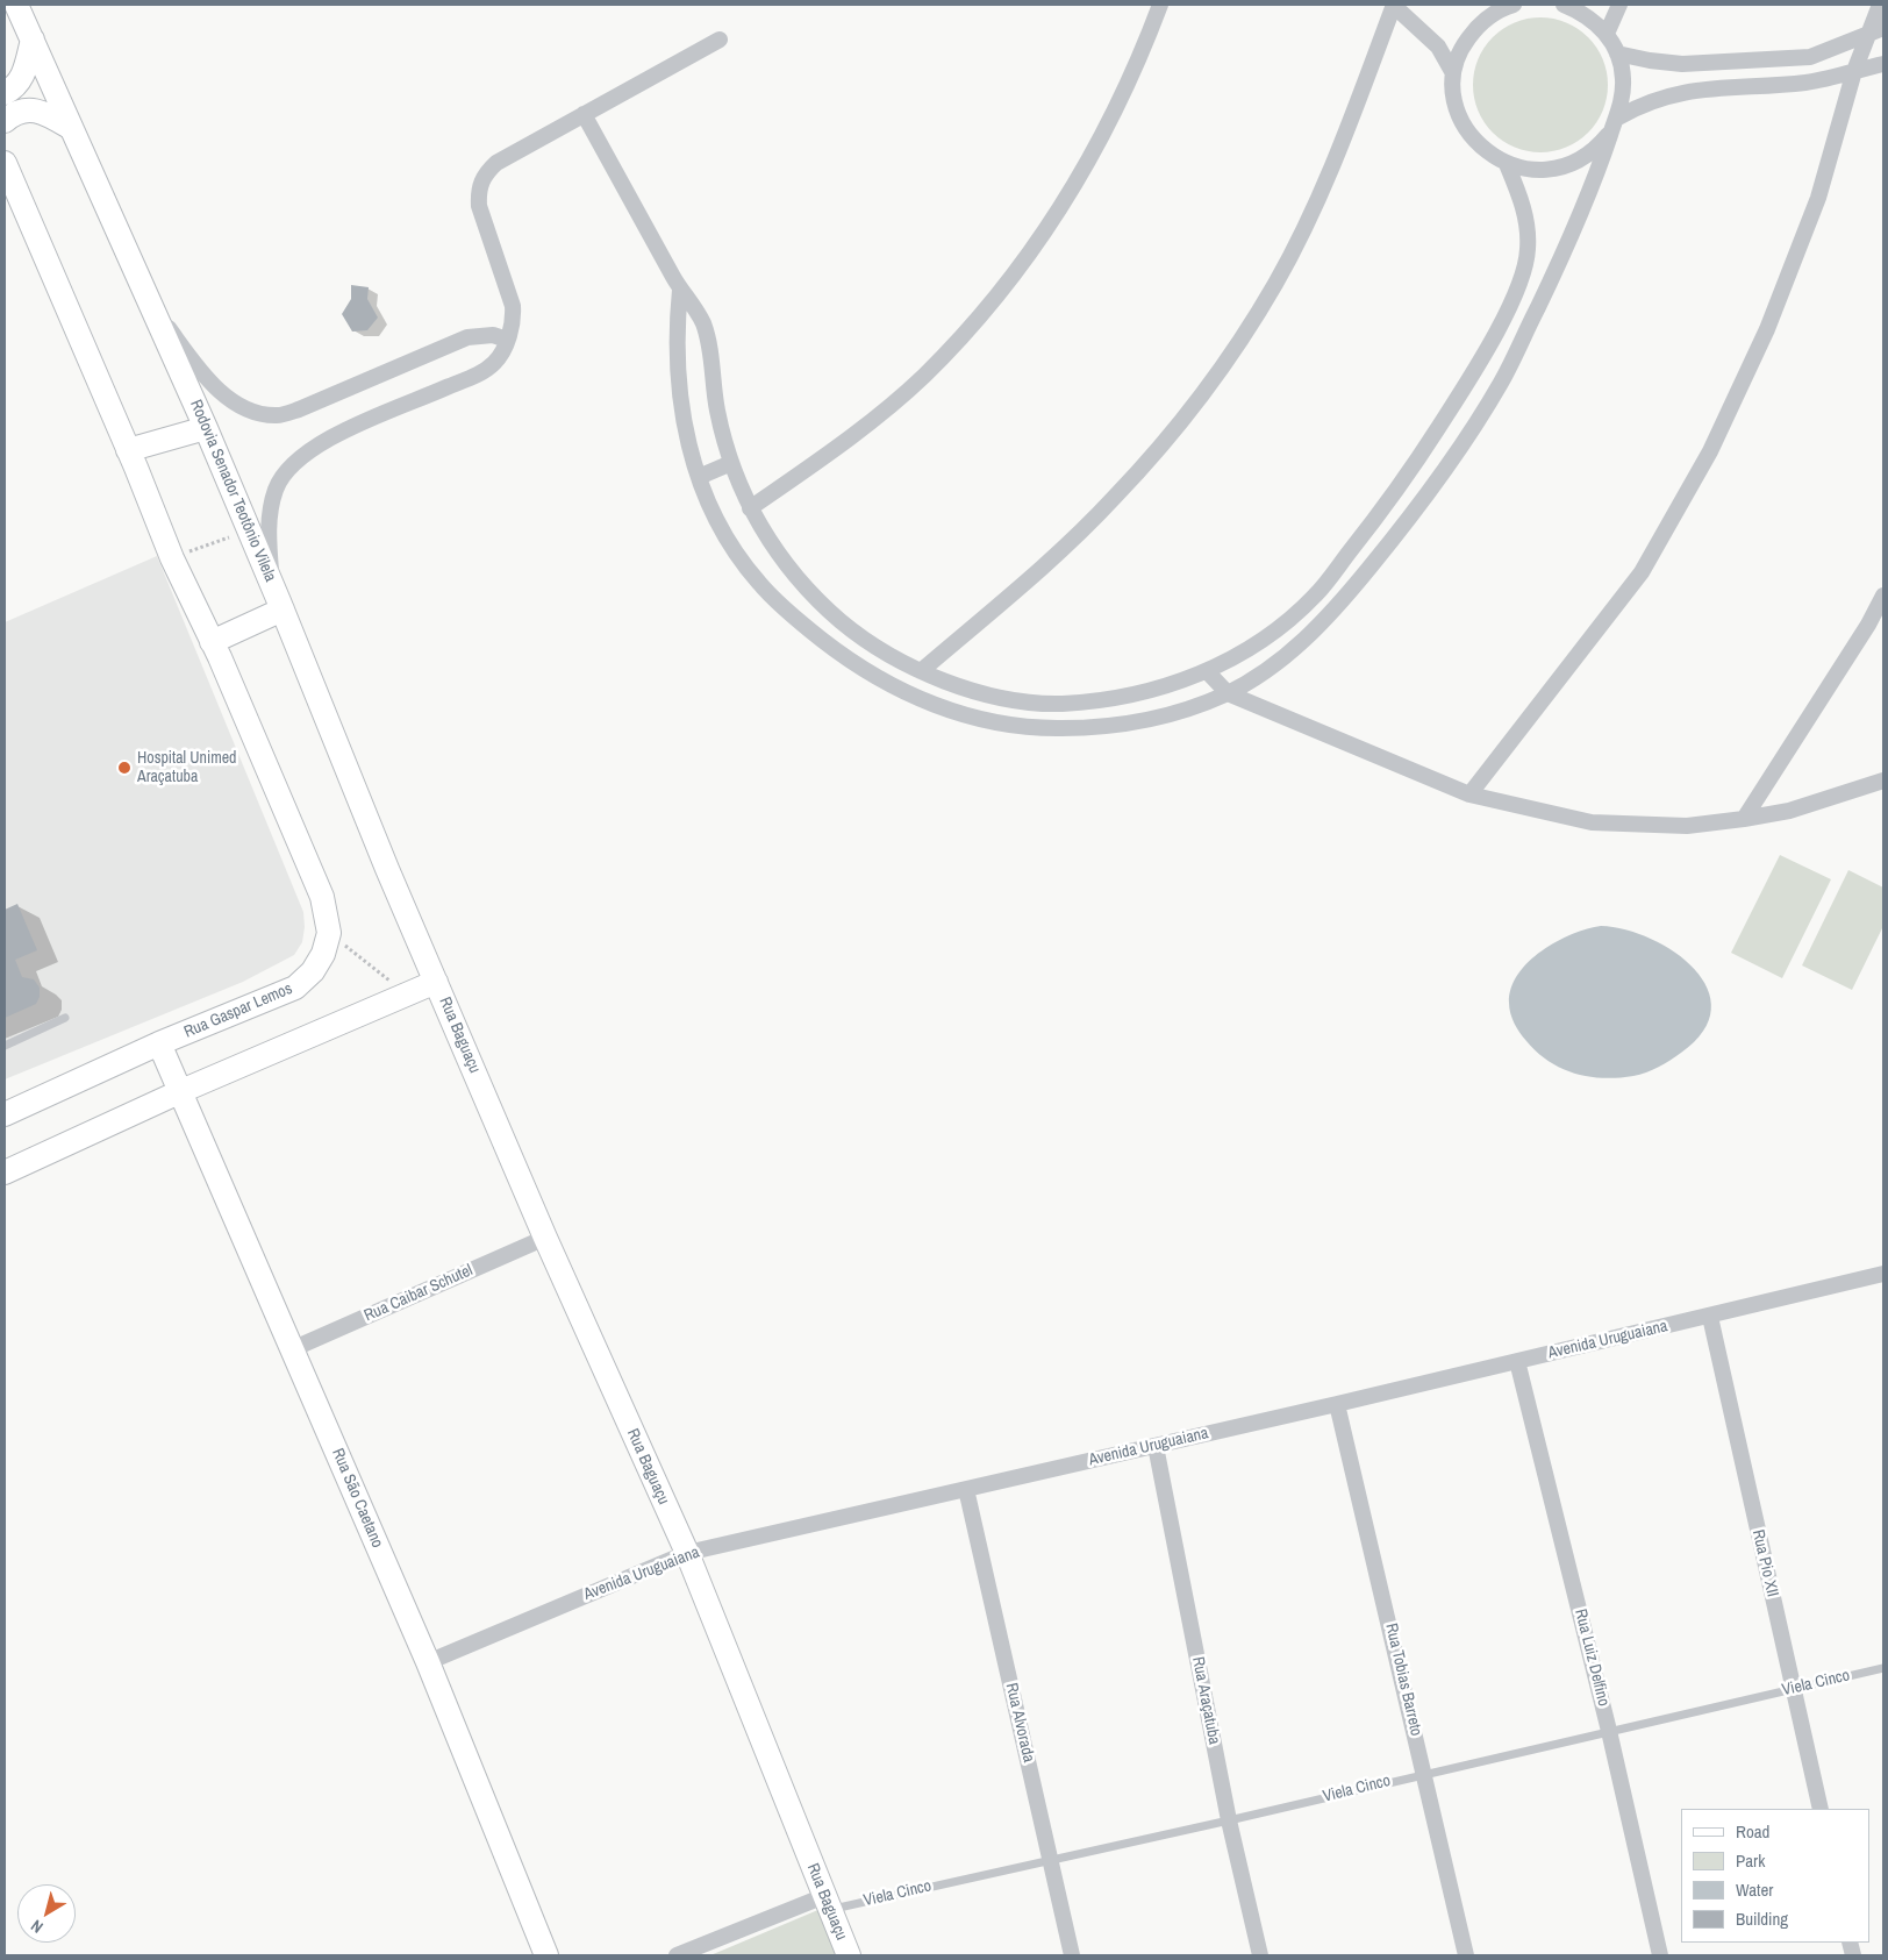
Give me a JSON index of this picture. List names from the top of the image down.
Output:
{
  "streets": {
    "main road": [
      "Rodovia Senador Teotônio Vilela",
      "Rua Gaspar Lemos",
      "Rua Baguaçu",
      "Rua São Caetano"
    ],
    "street": [
      "Rua Caibar Schutel",
      "Avenida Uruguaiana",
      "Rua Pio XII",
      "Rua Luiz Delfino",
      "Rua Tobias Barreto",
      "Viela Cinco",
      "Rua Araçatuba",
      "Rua Alvorada"
    ]
  },
  "crossings": [
    ["Rodovia Senador Teotônio Vilela", "Rua Baguaçu"],
    ["Rua Gaspar Lemos", "Rua São Caetano"],
    ["Rua Baguaçu", "Rua Caibar Schutel"],
    ["Rua Baguaçu", "Avenida Uruguaiana"],
    ["Rua Baguaçu", "Viela Cinco"],
    ["Rua Caibar Schutel", "Rua São Caetano"],
    ["Avenida Uruguaiana", "Rua São Caetano"],
    ["Avenida Uruguaiana", "Rua Pio XII"],
    ["Avenida Uruguaiana", "Rua Luiz Delfino"],
    ["Avenida Uruguaiana", "Rua Tobias Barreto"],
    ["Avenida Uruguaiana", "Rua Araçatuba"],
    ["Avenida Uruguaiana", "Rua Alvorada"],
    ["Rua Pio XII", "Viela Cinco"],
    ["Rua Luiz Delfino", "Viela Cinco"],
    ["Rua Tobias Barreto", "Viela Cinco"],
    ["Viela Cinco", "Rua Araçatuba"],
    ["Viela Cinco", "Rua Alvorada"]
  ],
  "places": ["Hospital Unimed Araçatuba"],
  "legend": [
    "Road",
    "Park",
    "Water",
    "Building"
  ],
  "north": "bottom left"
}
